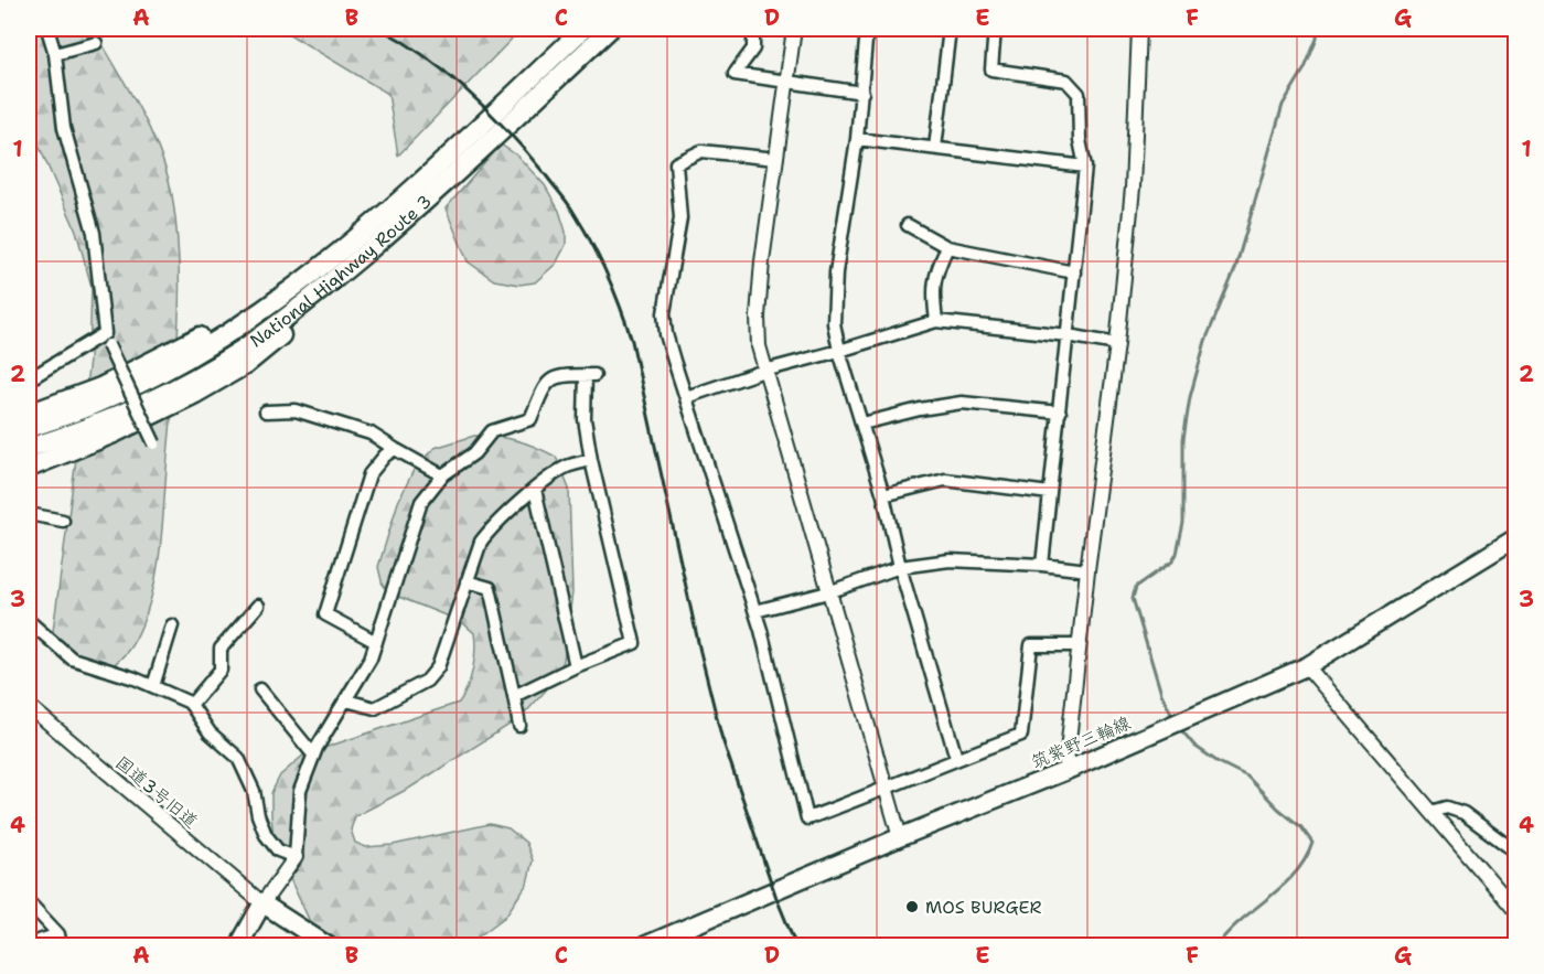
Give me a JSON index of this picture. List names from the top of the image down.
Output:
{
  "streets": {
    "highway": ["National Highway Route 3"],
    "main road": ["筑紫野三輪線"],
    "street": ["国道3号旧道"]
  },
  "places": ["MOS BURGER"],
  "grid": {
    "columns": [
      "A",
      "B",
      "C",
      "D",
      "E",
      "F",
      "G"
    ],
    "rows": [
      "1",
      "2",
      "3",
      "4"
    ]
  }
}
